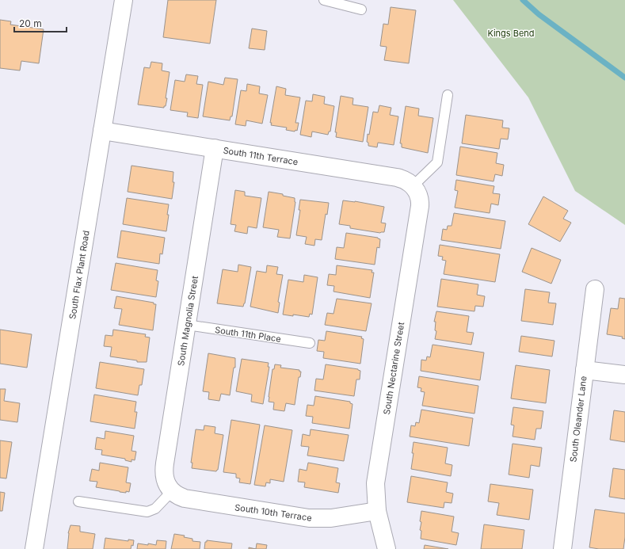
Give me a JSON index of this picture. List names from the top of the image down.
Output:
{
  "streets": {
    "street": [
      "South 11th Terrace",
      "South Flax Plant Road",
      "South Magnolia Street",
      "South Nectarine Street",
      "South Oleander Lane",
      "South 10th Terrace"
    ],
    "lane": ["South 11th Place"]
  },
  "crossings": [
    ["South 11th Terrace", "South Flax Plant Road"],
    ["South 11th Terrace", "South Magnolia Street"],
    ["South 11th Terrace", "South Nectarine Street"],
    ["South Magnolia Street", "South 11th Place"],
    ["South Magnolia Street", "South 10th Terrace"],
    ["South Nectarine Street", "South 10th Terrace"]
  ],
  "parks": ["Kings Bend"],
  "scale_bar": "20 m"
}
